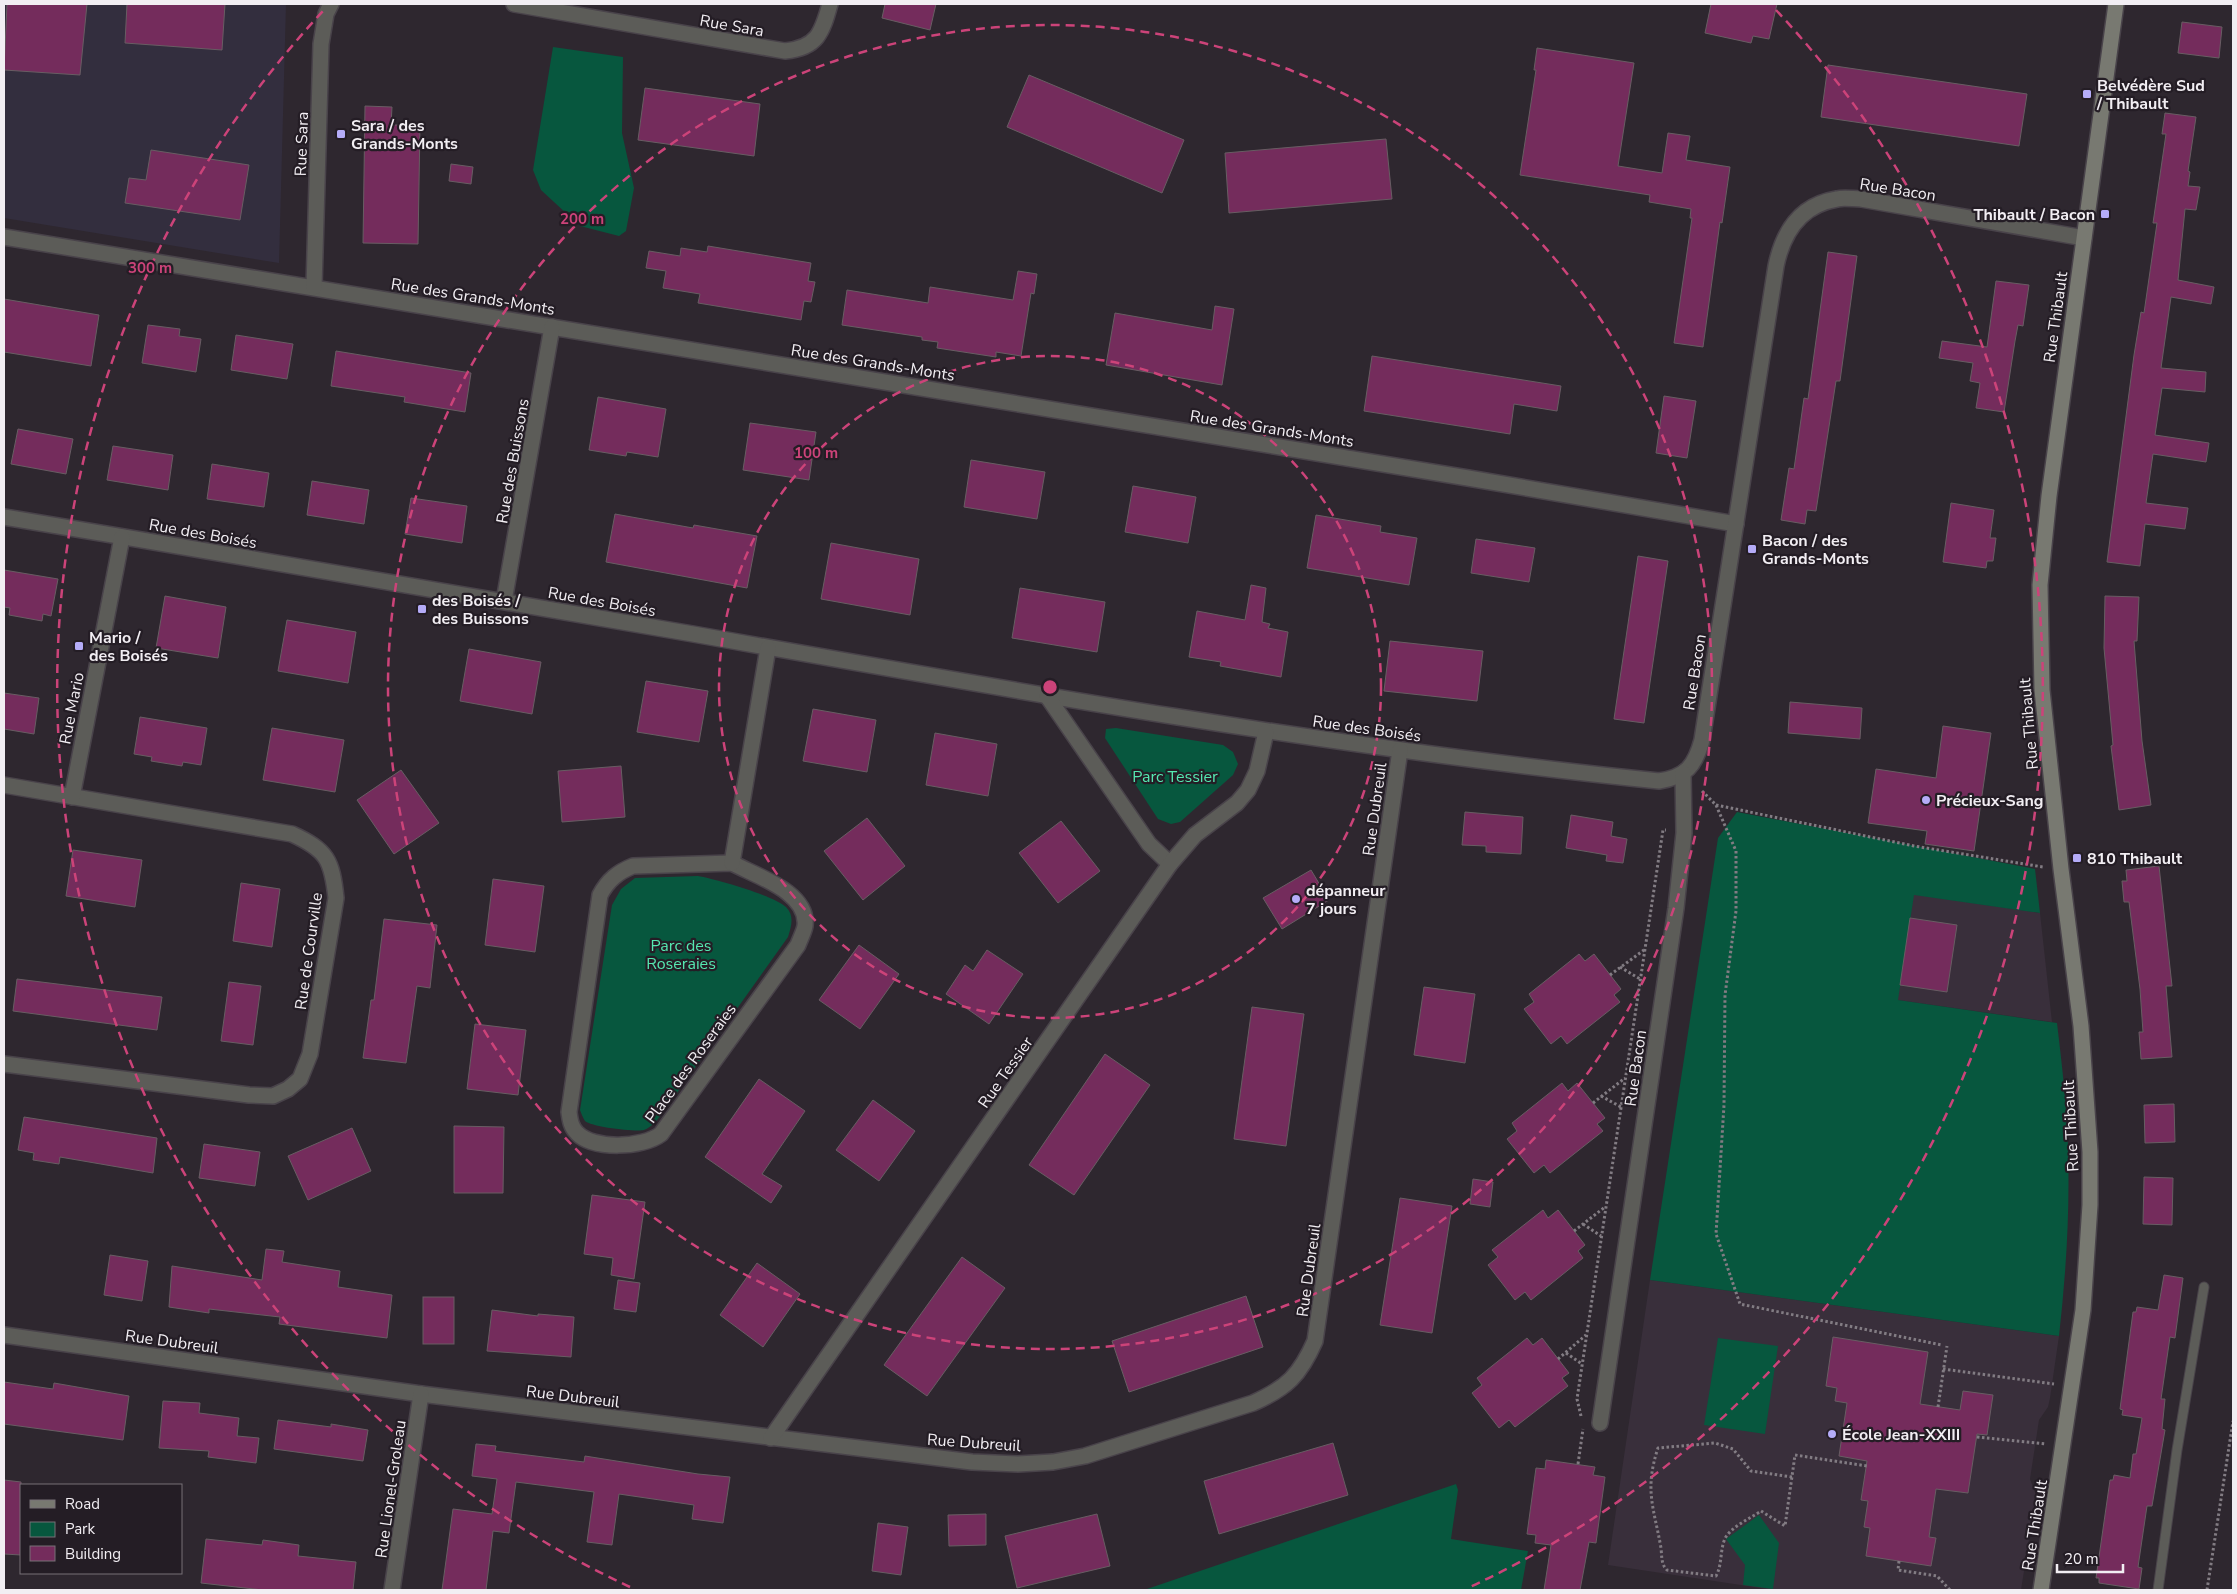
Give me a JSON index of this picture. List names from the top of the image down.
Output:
{
  "streets": {
    "street": [
      "Rue Sara",
      "Rue Bacon",
      "Rue des Grands-Monts",
      "Rue Thibault",
      "Rue des Buissons",
      "Rue des Boisés",
      "Rue Mario",
      "Rue Dubreuil",
      "Rue de Courville",
      "Place des Roseraies",
      "Rue Tessier",
      "Rue Lionel-Groleau"
    ]
  },
  "crossings": [
    ["Rue Sara", "Rue des Grands-Monts"],
    ["Rue Bacon", "Rue des Grands-Monts"],
    ["Rue Bacon", "Rue Thibault"],
    ["Rue Bacon", "Rue des Boisés"],
    ["Rue des Grands-Monts", "Rue des Buissons"],
    ["Rue des Buissons", "Rue des Boisés"],
    ["Rue des Boisés", "Rue Mario"],
    ["Rue des Boisés", "Rue Dubreuil"],
    ["Rue des Boisés", "Rue Tessier"],
    ["Rue Mario", "Rue de Courville"],
    ["Rue Dubreuil", "Rue Tessier"],
    ["Rue Dubreuil", "Rue Lionel-Groleau"]
  ],
  "parks": ["Parc Tessier", "Parc des Roseraies"],
  "places": {
    "transit": [
      "Belvédère Sud / Thibault",
      "Sara / des Grands-Monts",
      "Thibault / Bacon",
      "Bacon / des Grands-Monts",
      "des Boisés / des Buissons",
      "Mario / des Boisés",
      "810 Thibault"
    ],
    "other": ["Précieux-Sang", "dépanneur 7 jours", "École Jean-XXIII"]
  },
  "legend": ["Road", "Park", "Building"],
  "scale_bar": "20 m",
  "rings": ["200 m", "300 m", "100 m"]
}
